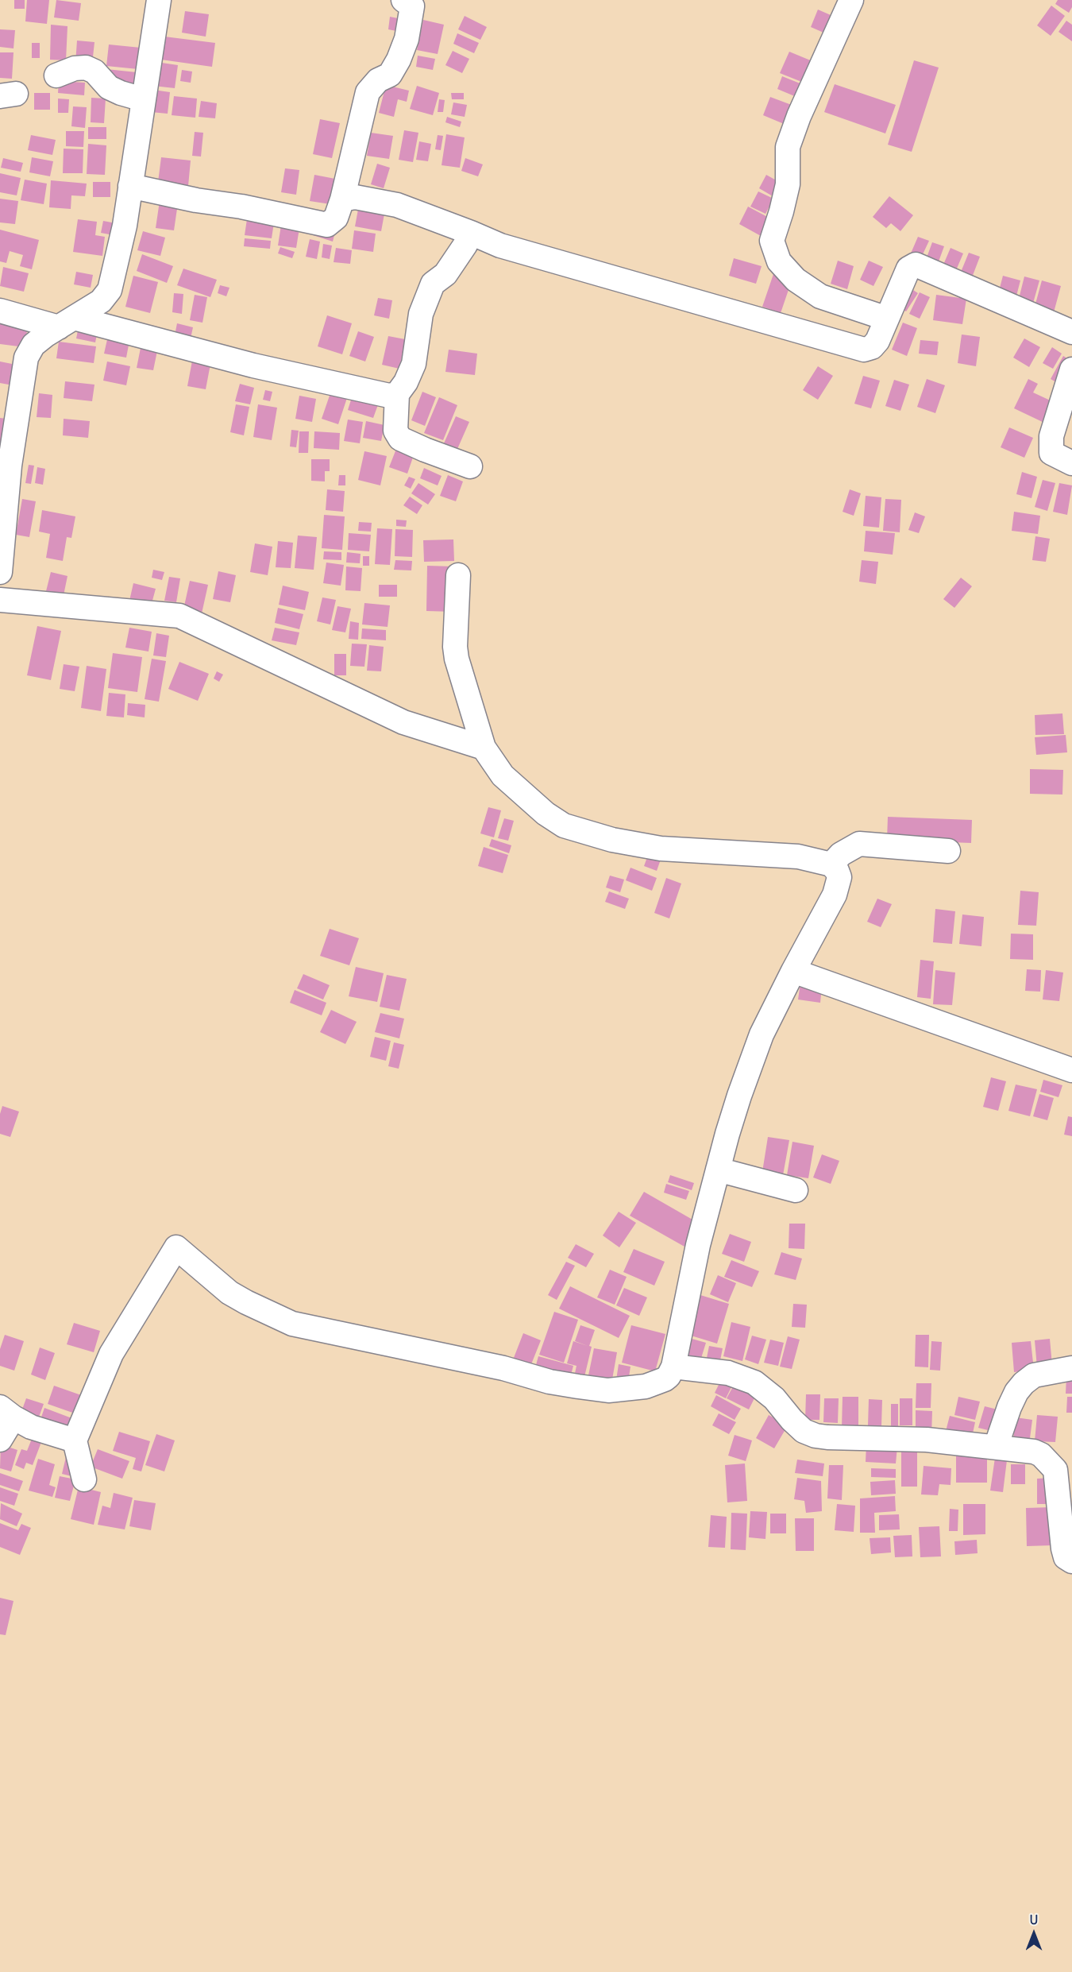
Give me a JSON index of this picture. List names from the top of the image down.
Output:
{
  "north": "top"
}
